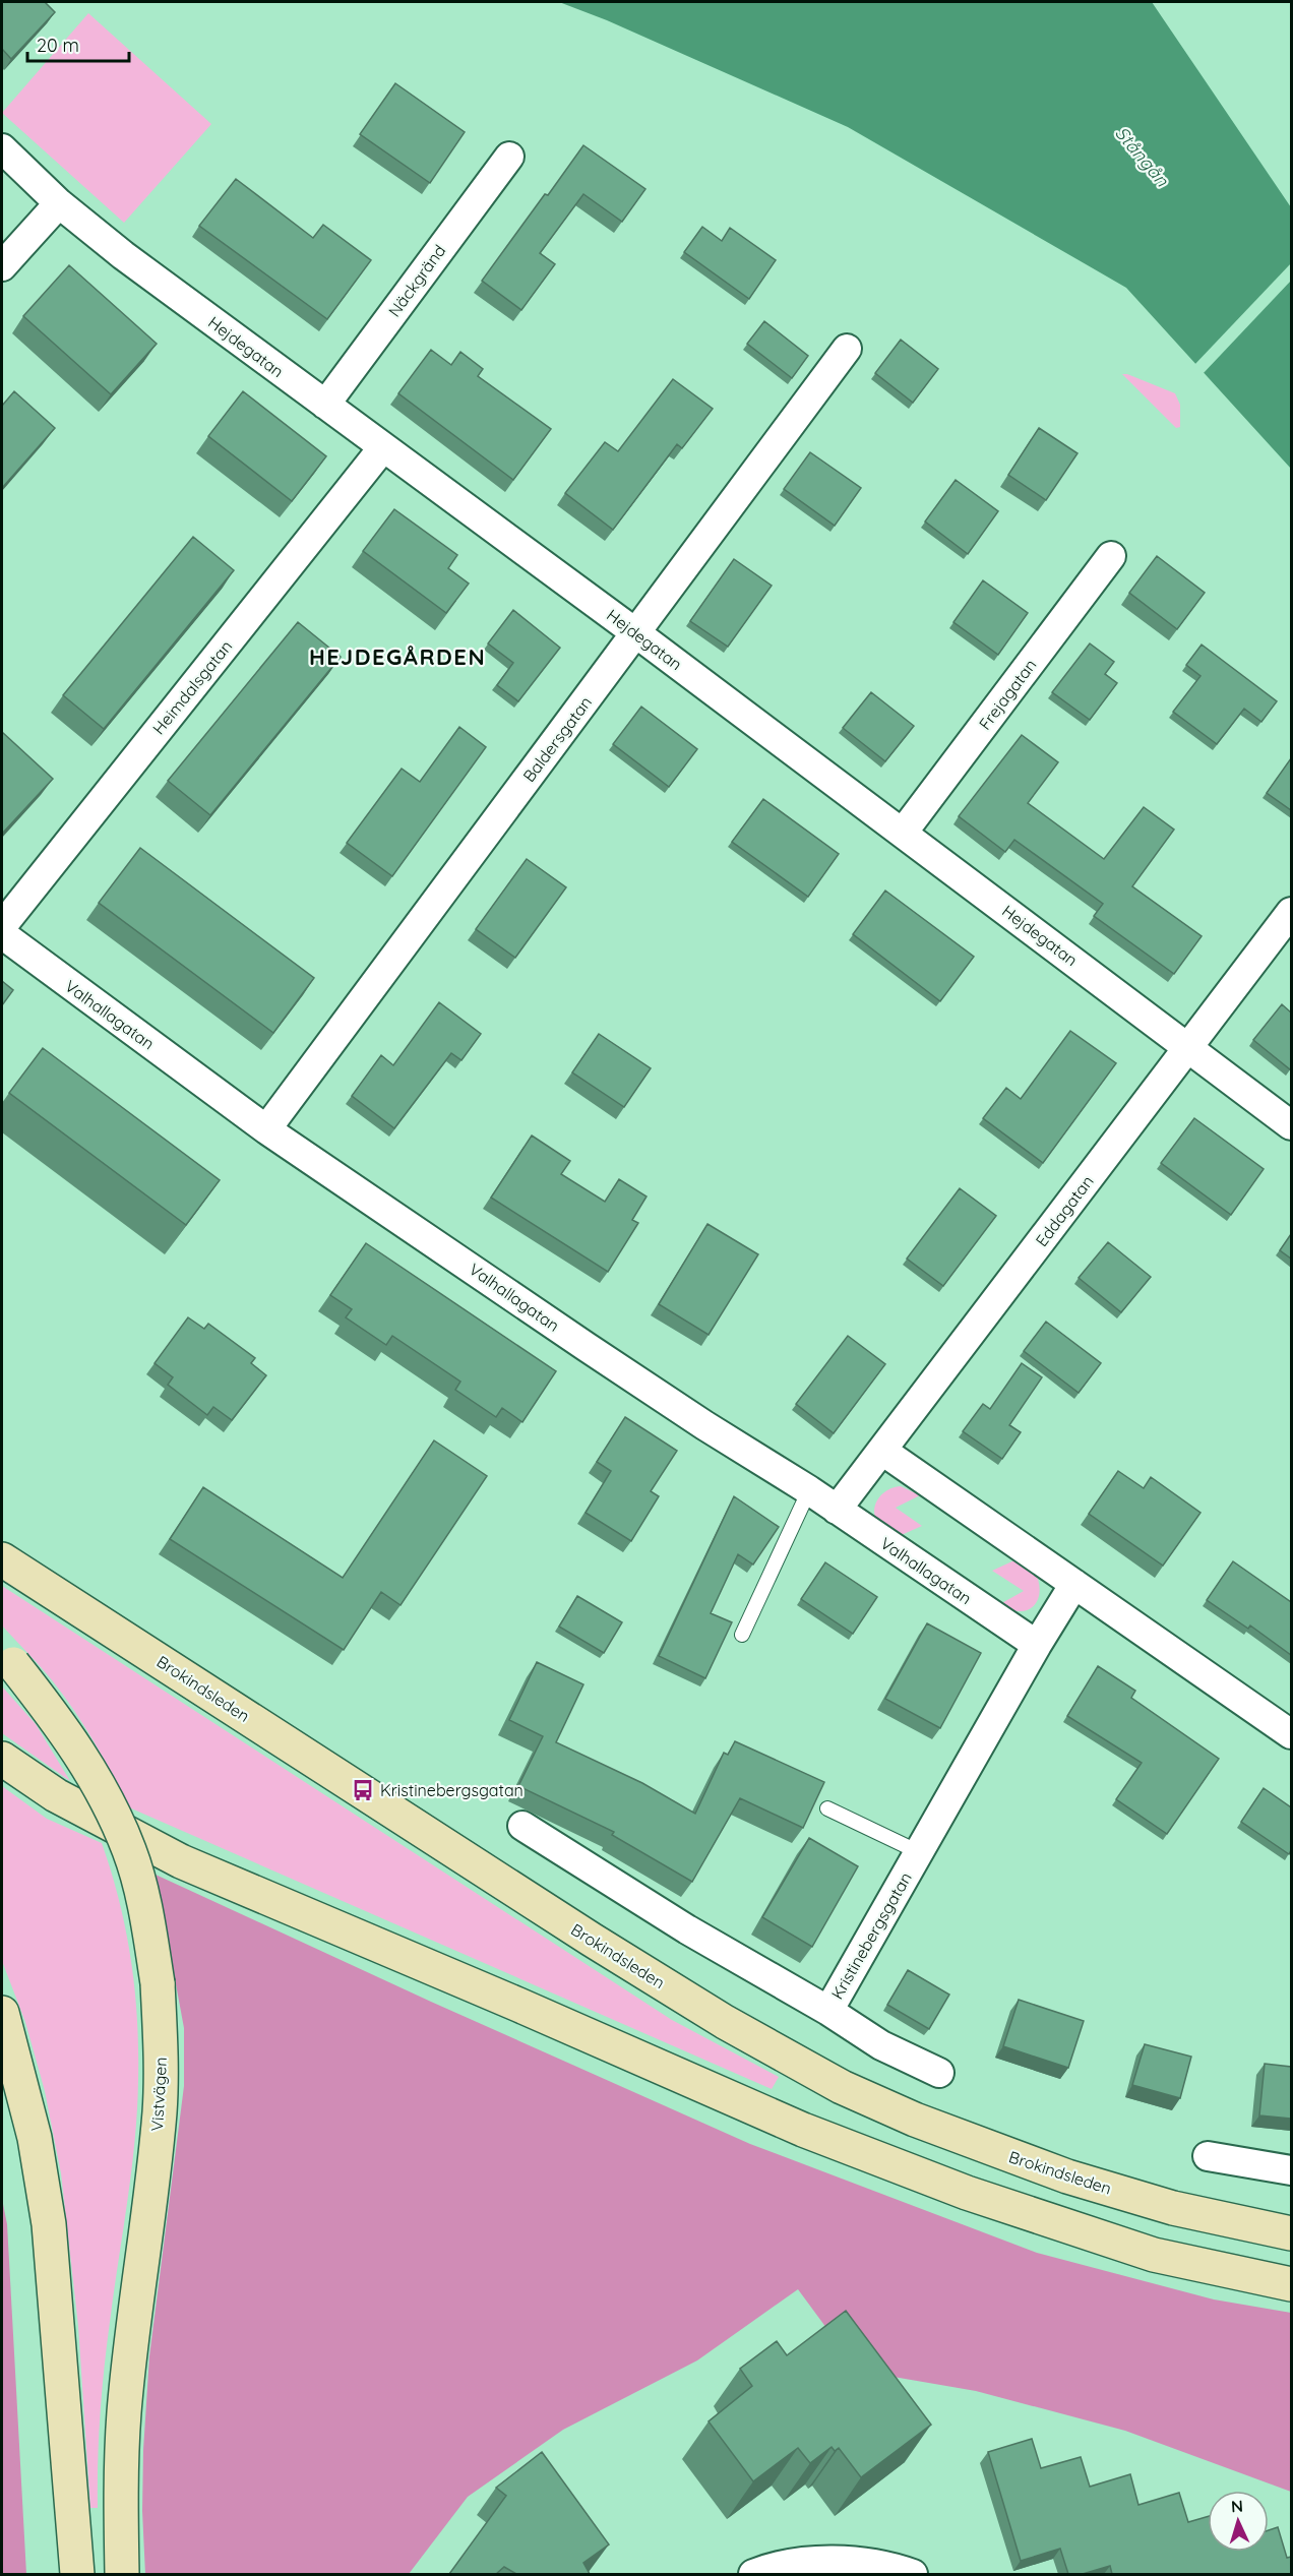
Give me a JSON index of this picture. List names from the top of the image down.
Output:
{
  "streets": {
    "main road": ["Brokindsleden", "Vistvägen"],
    "street": [
      "Näckgränd",
      "Hejdegatan",
      "Heimdalsgatan",
      "Frejagatan",
      "Baldersgatan",
      "Valhallagatan",
      "Eddagatan",
      "Kristinebergsgatan"
    ]
  },
  "crossings": [
    ["Näckgränd", "Hejdegatan"],
    ["Hejdegatan", "Heimdalsgatan"],
    ["Hejdegatan", "Frejagatan"],
    ["Hejdegatan", "Baldersgatan"],
    ["Hejdegatan", "Eddagatan"],
    ["Baldersgatan", "Valhallagatan"],
    ["Valhallagatan", "Eddagatan"],
    ["Valhallagatan", "Kristinebergsgatan"]
  ],
  "districts": ["HEJDEGÅRDEN"],
  "water": ["Stångån"],
  "places": {
    "bus stop": ["Kristinebergsgatan"]
  },
  "scale_bar": "20 m",
  "north": "top"
}
